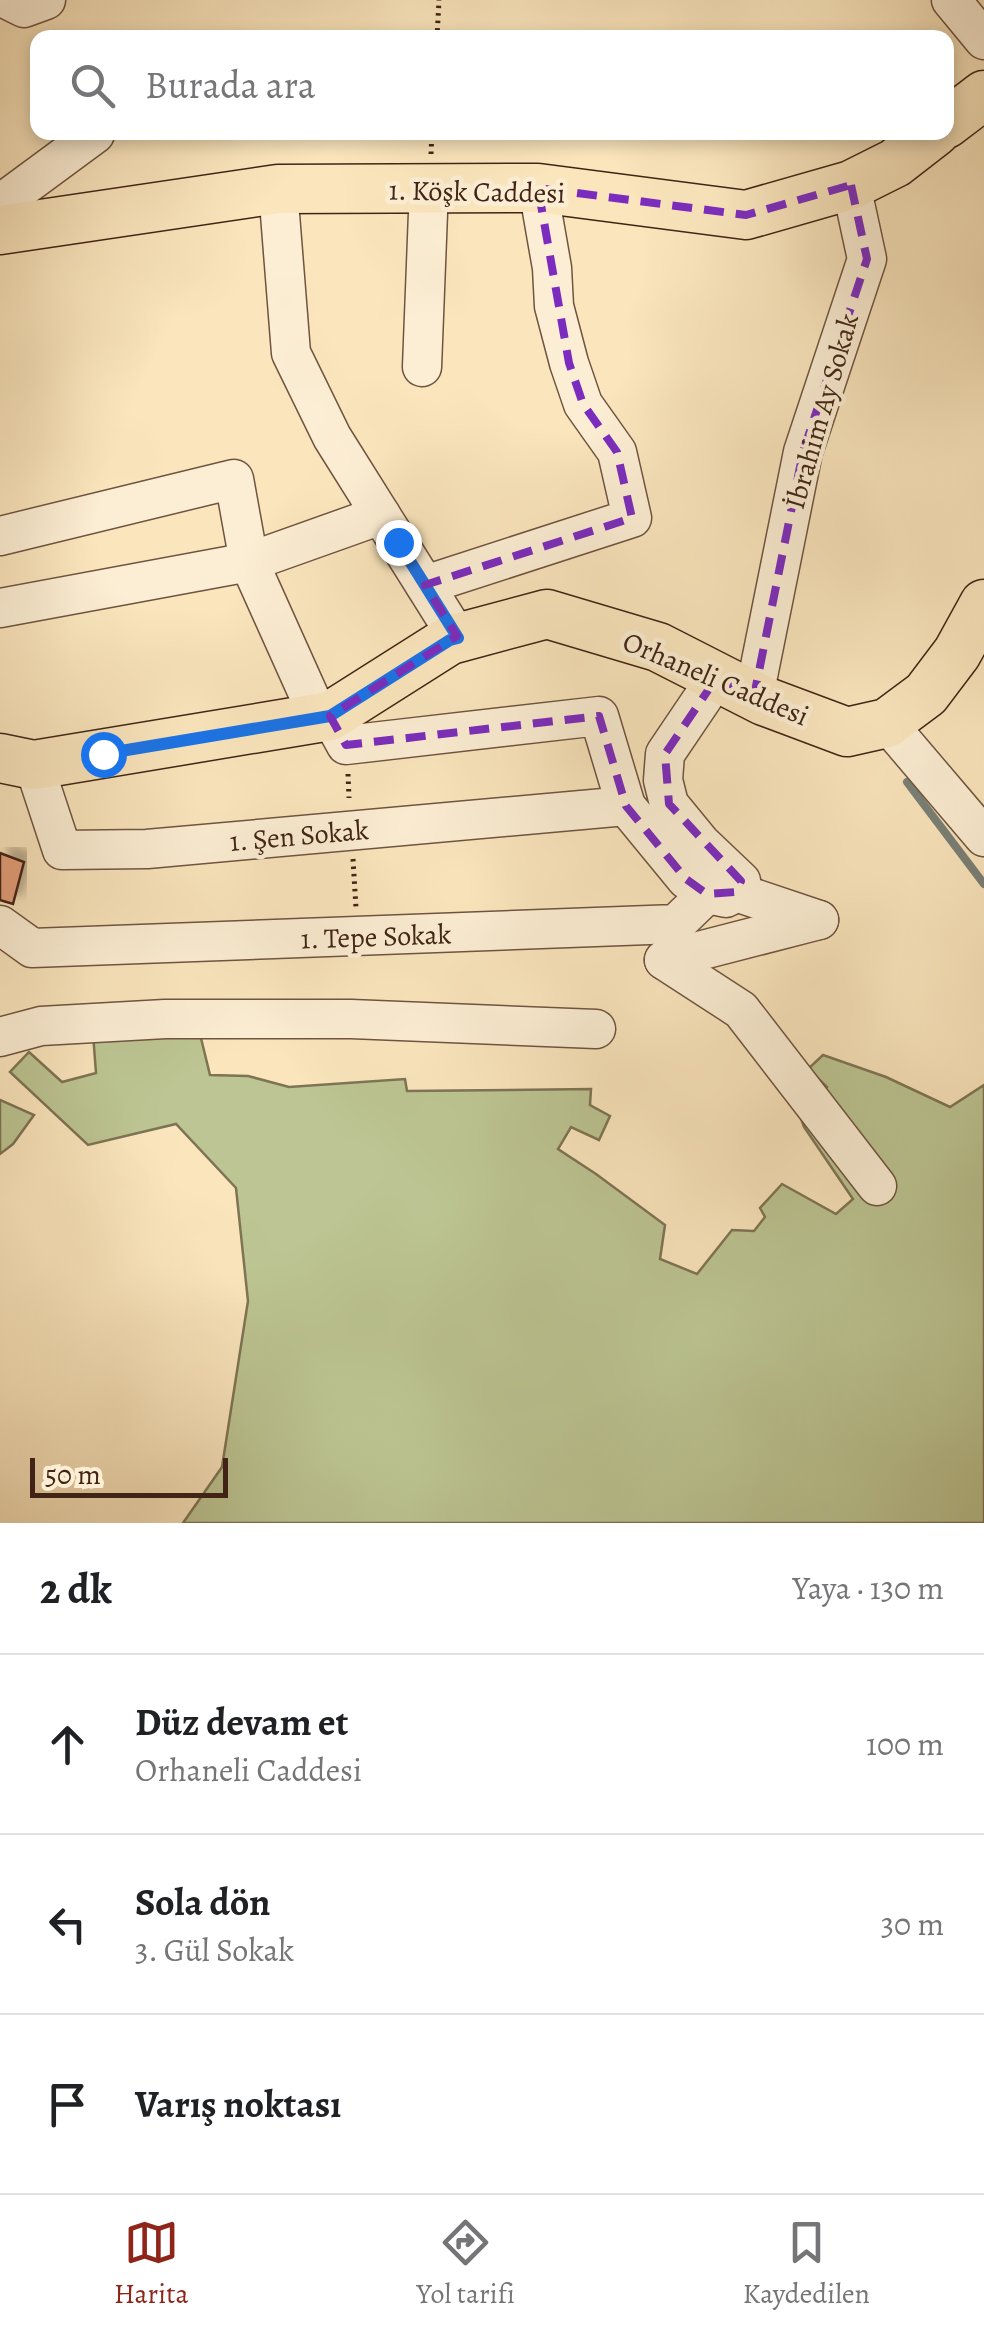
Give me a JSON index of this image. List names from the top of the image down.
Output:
{
  "streets": {
    "main road": ["1. Köşk Caddesi", "Orhaneli Caddesi"],
    "street": ["İbrahim Ay Sokak", "1. Şen Sokak", "1. Tepe Sokak"]
  },
  "crossings": [
    ["1. Köşk Caddesi", "İbrahim Ay Sokak"],
    ["İbrahim Ay Sokak", "Orhaneli Caddesi"],
    ["Orhaneli Caddesi", "1. Şen Sokak"]
  ],
  "scale_bar": "50 m",
  "page": {
    "search": "Burada ara",
    "scale": "50 m",
    "heading": ["2 dk", "Yaya · 130 m"],
    "list": [
      ["Düz devam et", "Orhaneli Caddesi", "100 m"],
      ["Sola dön", "3. Gül Sokak", "30 m"],
      "Varış noktası"
    ],
    "nav": ["Harita", "Yol tarifi", "Kaydedilen"]
  }
}
